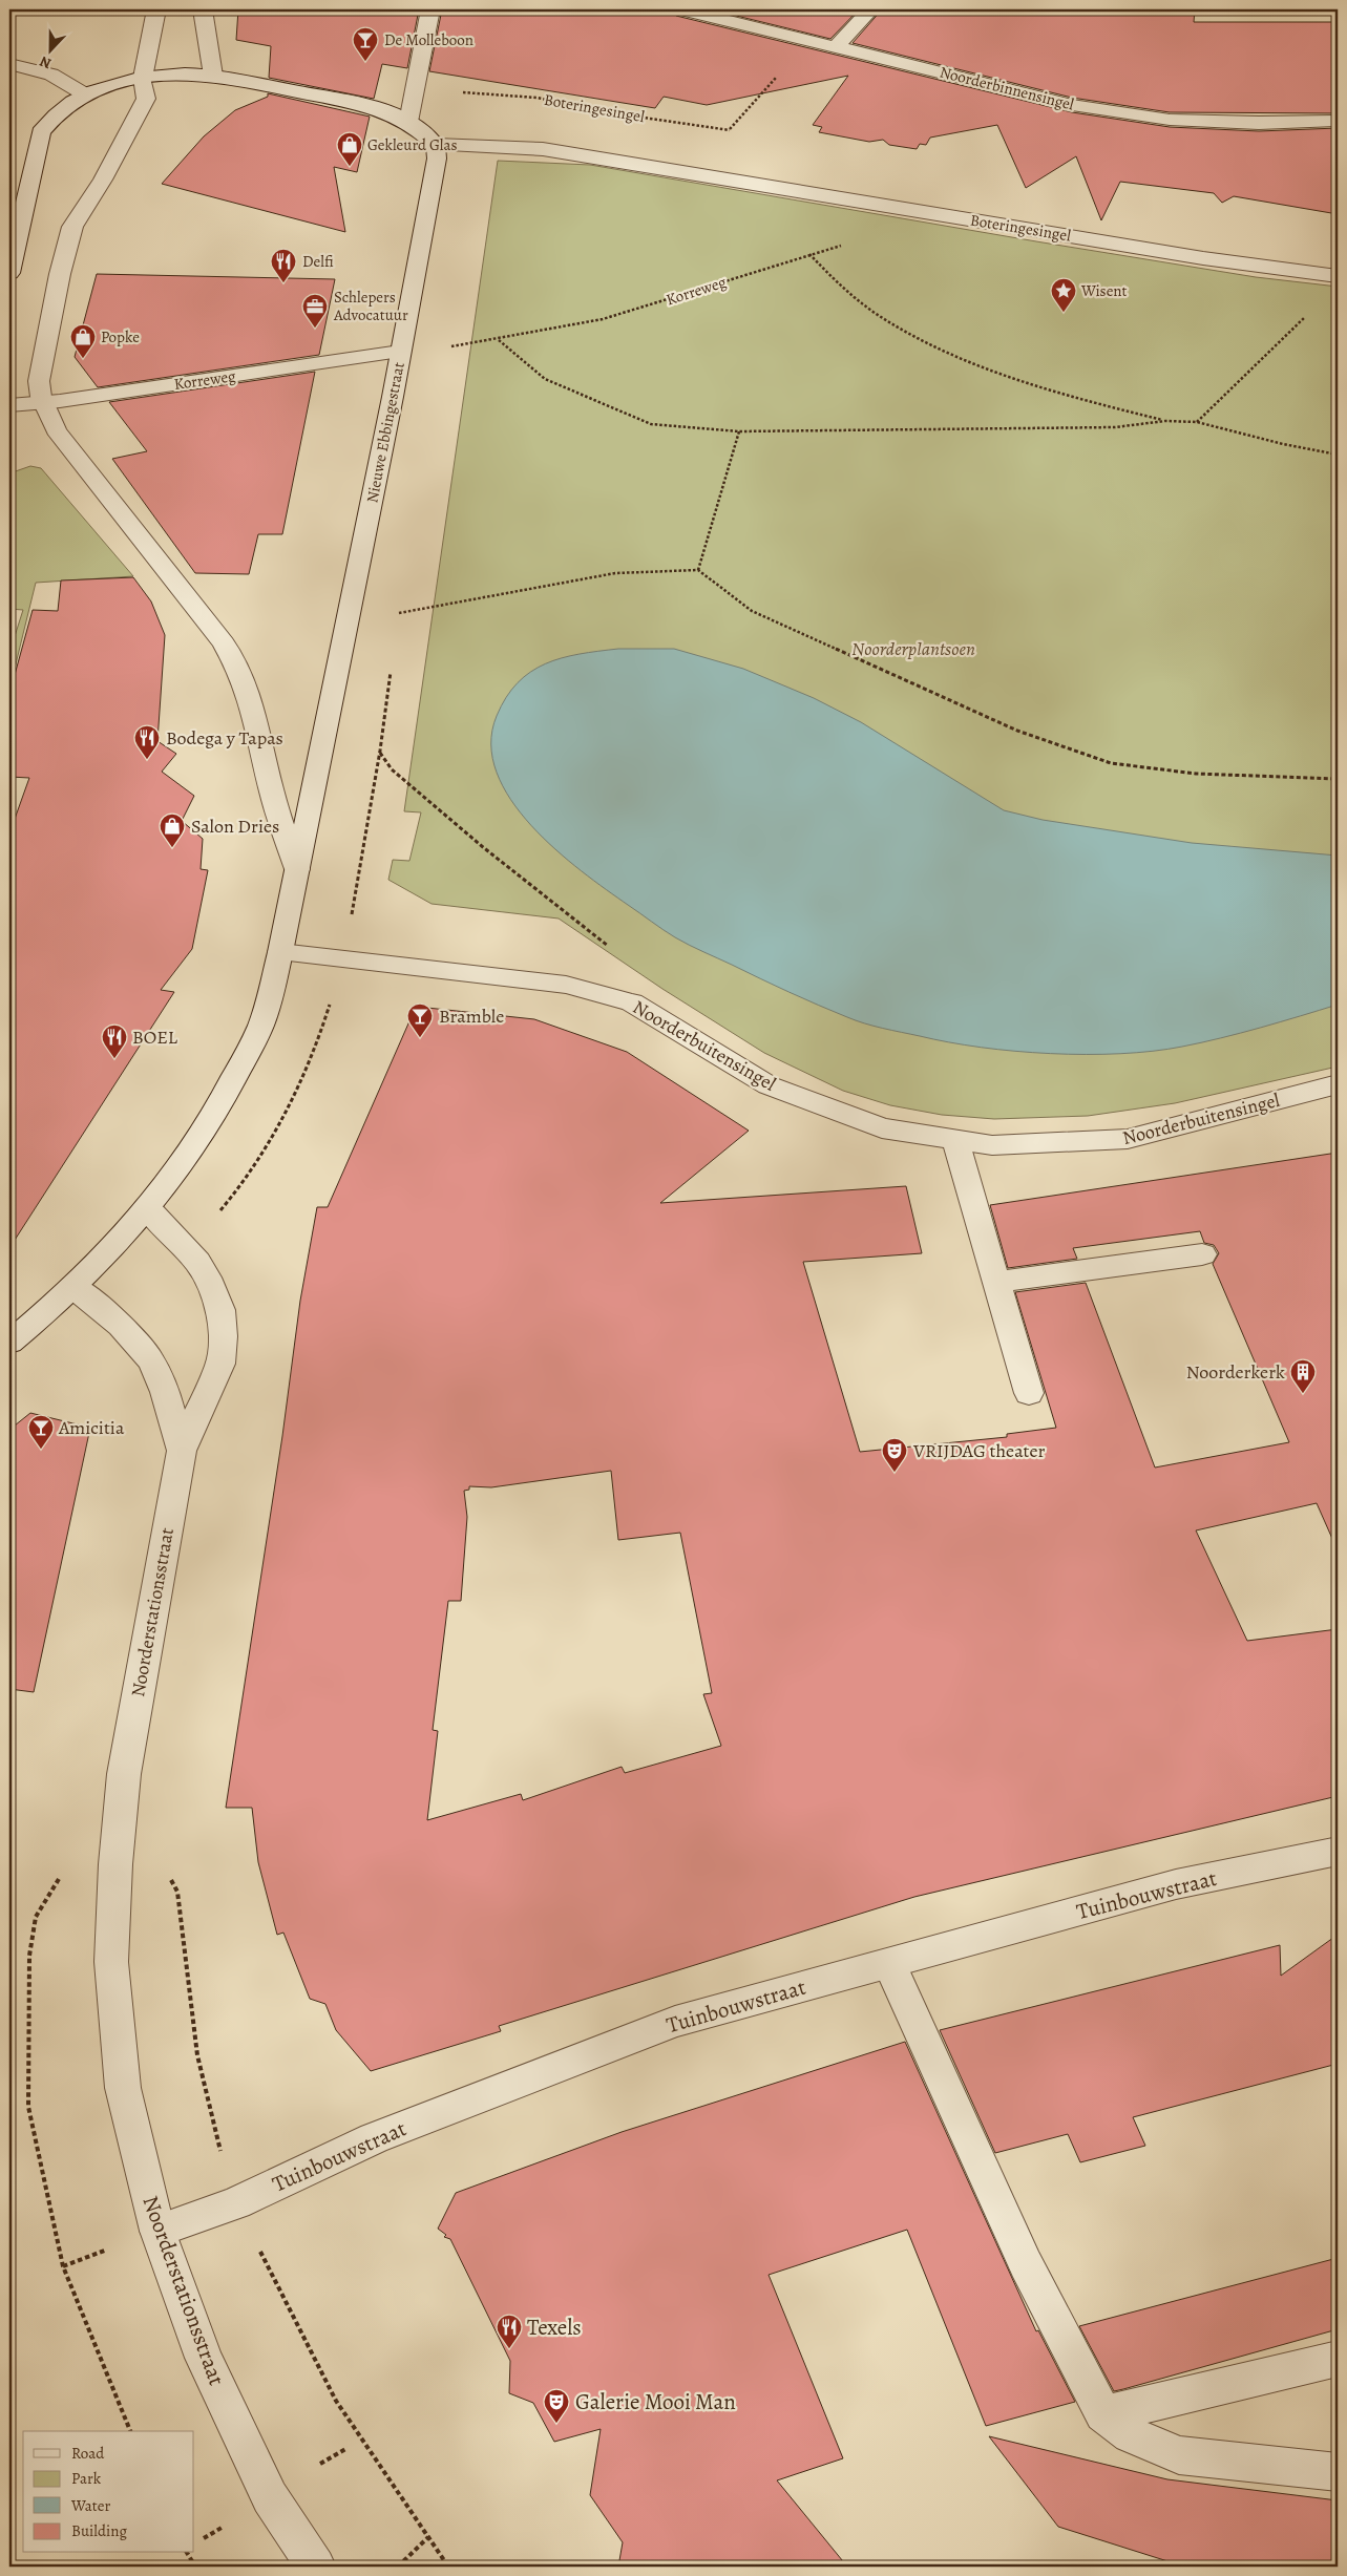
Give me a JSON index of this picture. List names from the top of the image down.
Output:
{
  "streets": {
    "street": [
      "Noorderbinnensingel",
      "Boteringesingel",
      "Korreweg",
      "Nieuwe Ebbingestraat",
      "Noorderbuitensingel",
      "Noorderstationsstraat",
      "Tuinbouwstraat"
    ]
  },
  "crossings": [
    ["Boteringesingel", "Nieuwe Ebbingestraat"],
    ["Korreweg", "Nieuwe Ebbingestraat"],
    ["Nieuwe Ebbingestraat", "Noorderbuitensingel"],
    ["Nieuwe Ebbingestraat", "Noorderstationsstraat"],
    ["Noorderstationsstraat", "Tuinbouwstraat"]
  ],
  "parks": ["Noorderplantsoen"],
  "places": {
    "bar": ["De Molleboon", "Bramble", "Amicitia"],
    "shop": ["Gekleurd Glas", "Popke", "Salon Dries"],
    "restaurant": [
      "Delfi",
      "Bodega y Tapas",
      "BOEL",
      "Texels"
    ],
    "place": ["Wisent"],
    "office": ["Schlepers Advocatuur"],
    "building": ["Noorderkerk"],
    "theatre": ["VRIJDAG theater", "Galerie Mooi Man"]
  },
  "legend": [
    "Road",
    "Park",
    "Water",
    "Building"
  ],
  "north": "bottom"
}
